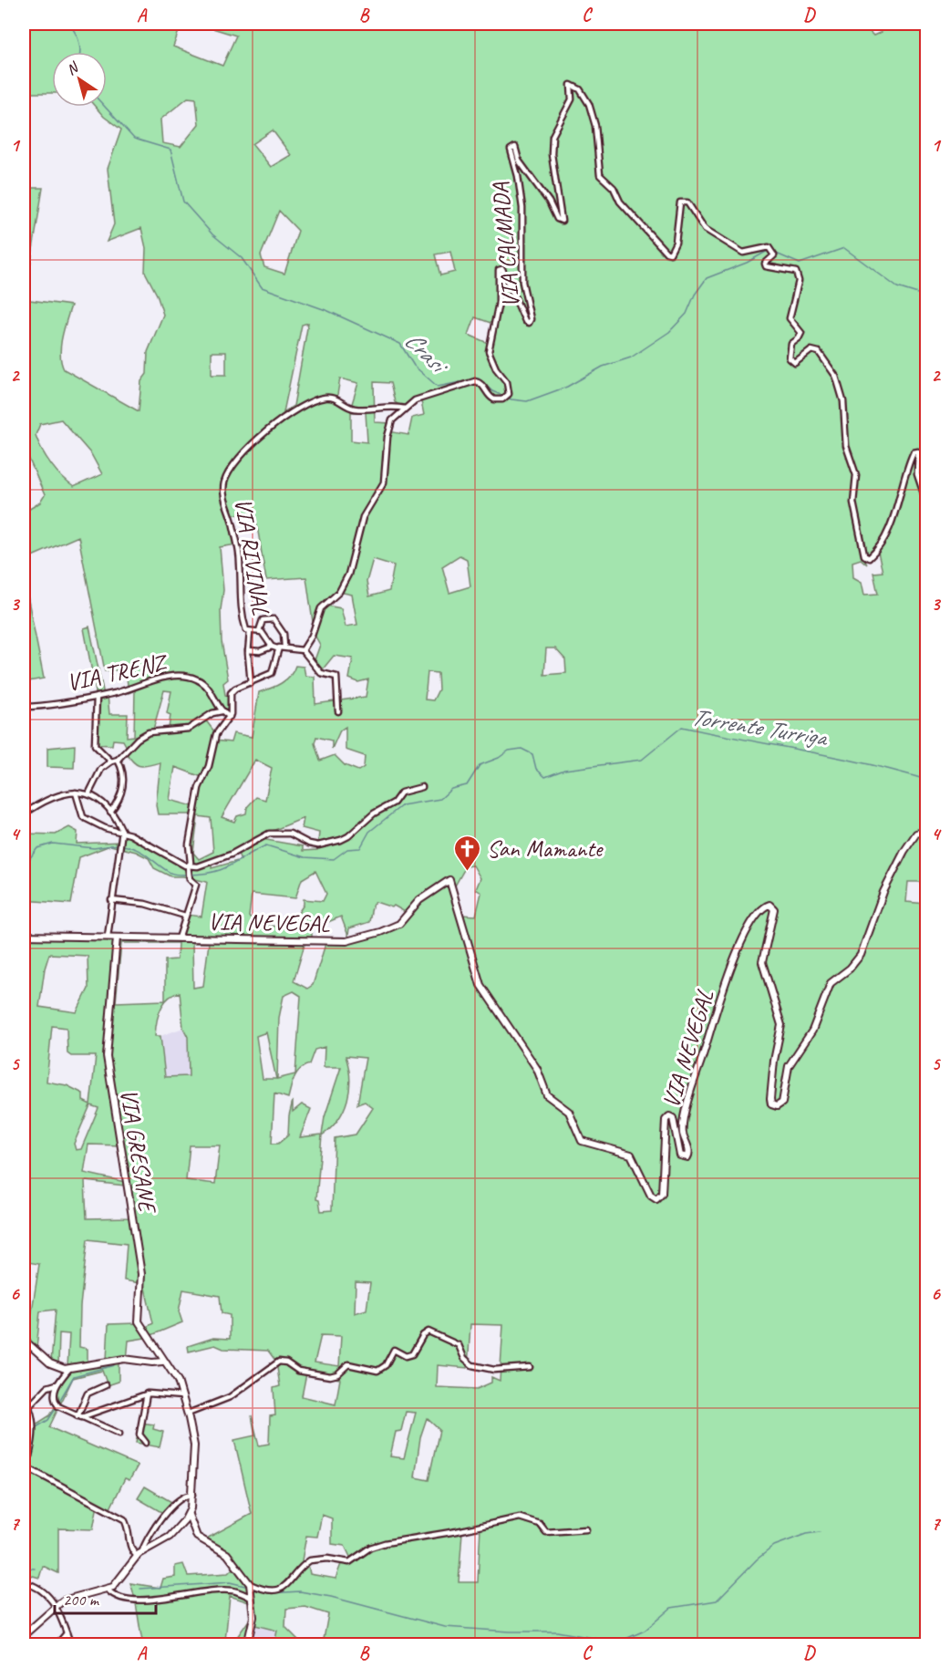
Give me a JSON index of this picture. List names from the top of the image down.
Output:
{
  "streets": {
    "main road": ["VIA NEVEGAL", "VIA GRESANE"],
    "street": ["VIA CALMADA", "VIA RIVINAL", "VIA TRENZ"]
  },
  "crossings": [
    ["VIA CALMADA", "VIA RIVINAL"],
    ["VIA NEVEGAL", "VIA GRESANE"]
  ],
  "water": ["Crasi", "Torrente Turriga"],
  "places": {
    "church": ["San Mamante"]
  },
  "scale_bar": "200 m",
  "north": "top left",
  "grid": {
    "columns": [
      "A",
      "B",
      "C",
      "D"
    ],
    "rows": [
      "1",
      "2",
      "3",
      "4",
      "5",
      "6",
      "7"
    ]
  }
}
